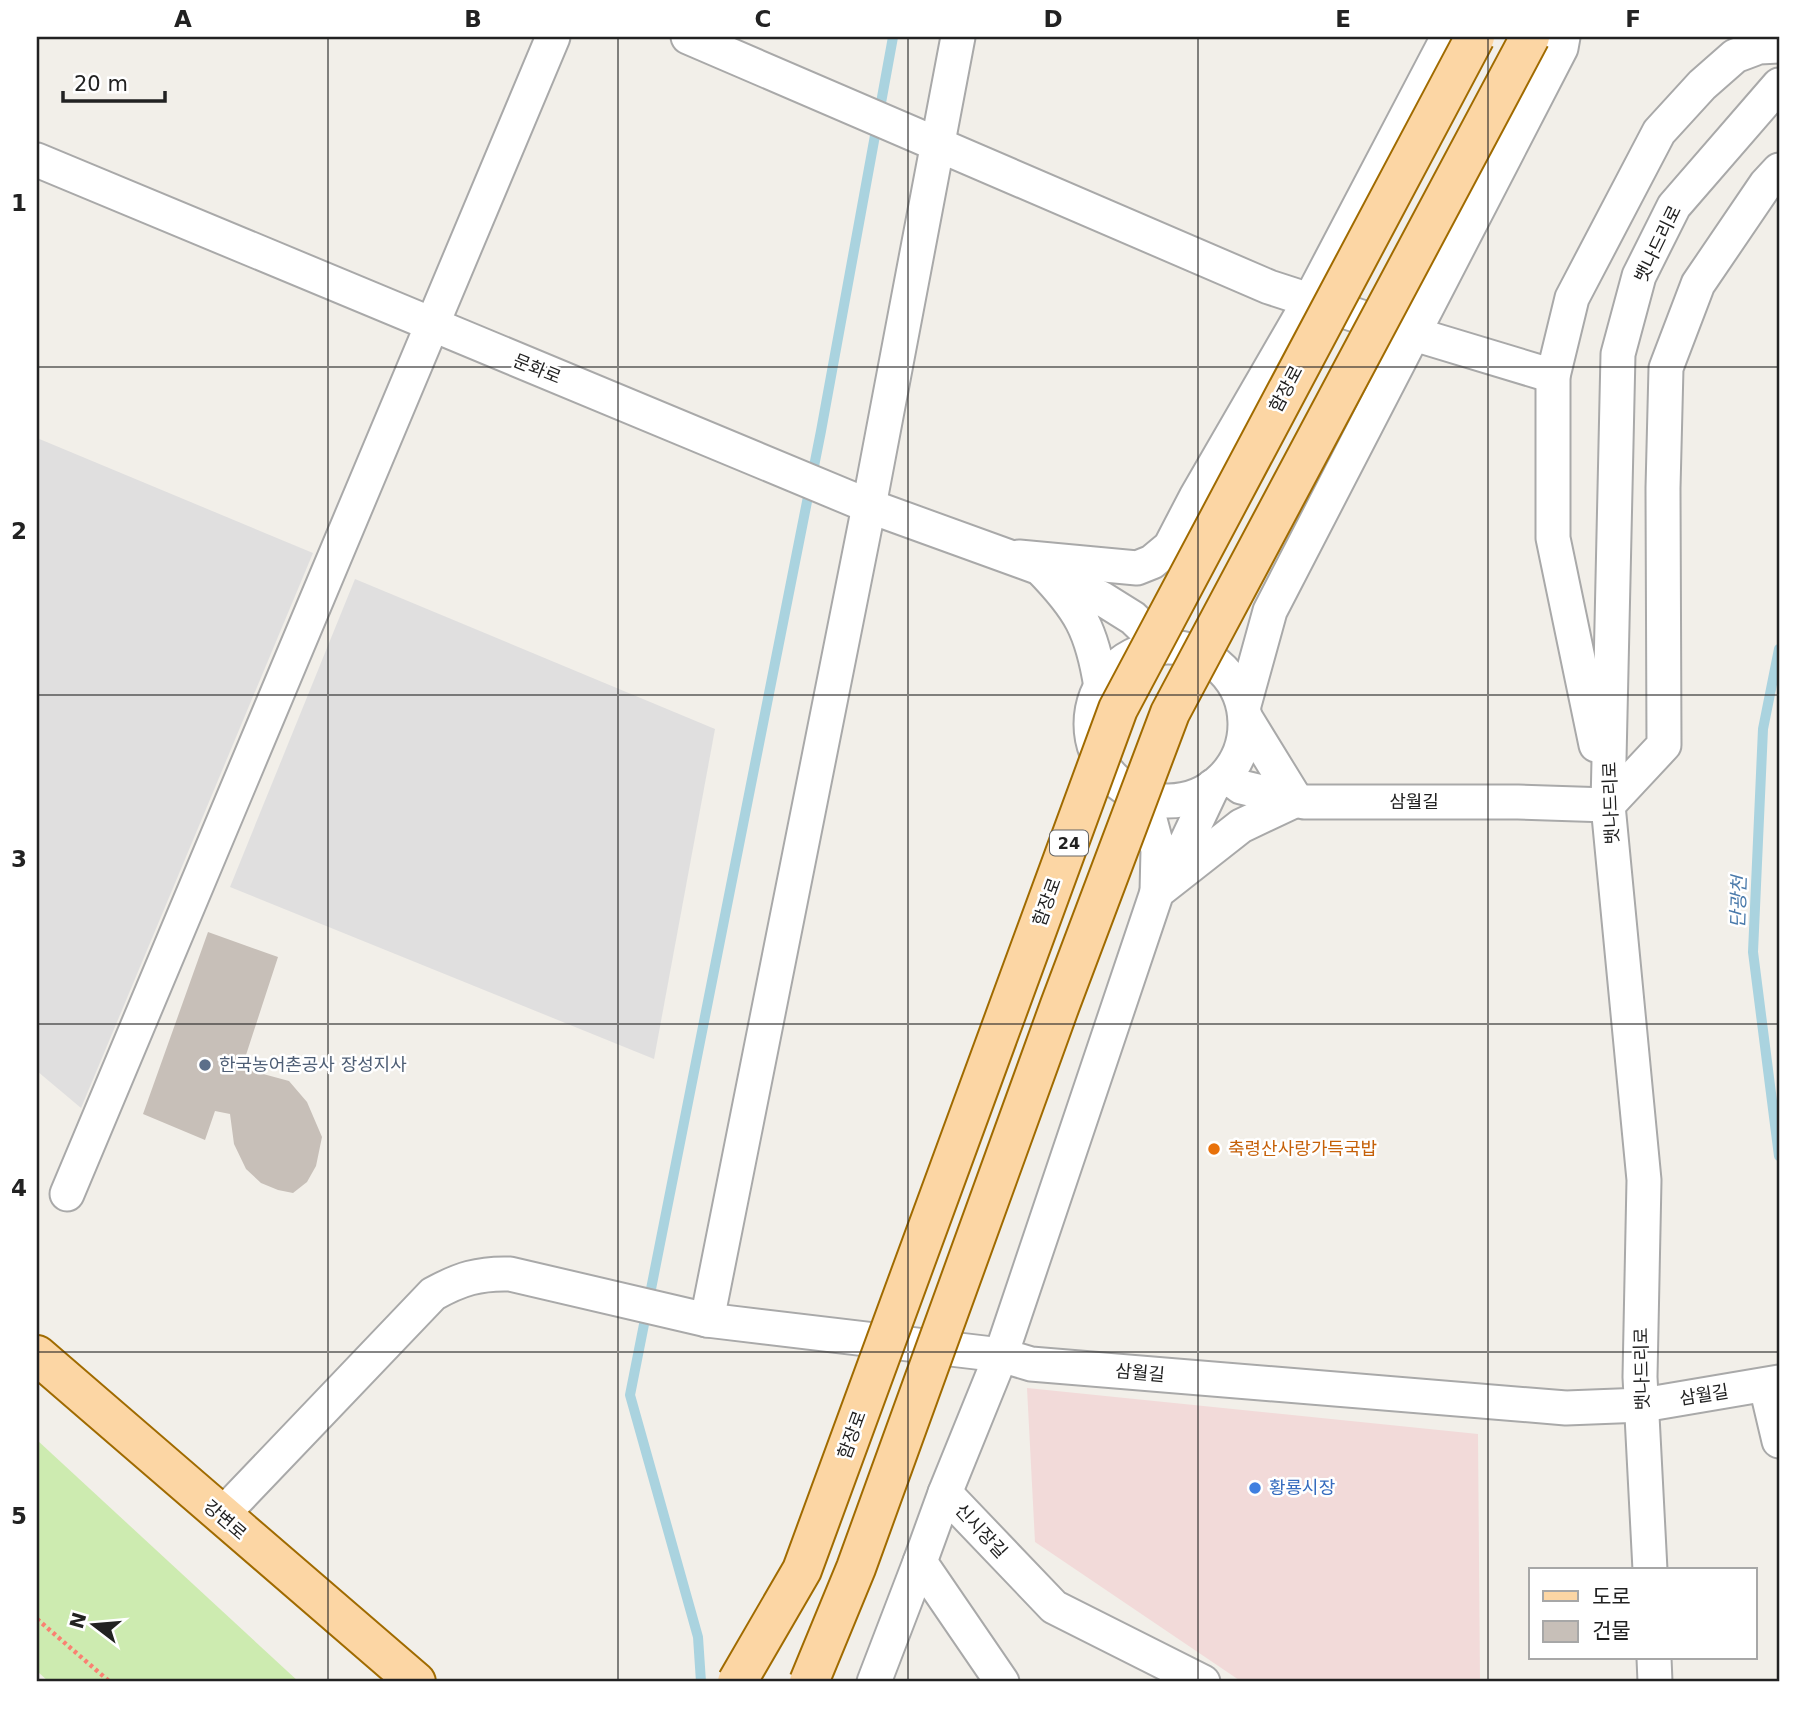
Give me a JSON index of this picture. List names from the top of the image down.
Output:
{
  "streets": {
    "main road": ["함장로", "24", "강변로"],
    "street": [
      "뱃나드리로",
      "문화로",
      "삼월길",
      "신시장길"
    ]
  },
  "crossings": [
    ["뱃나드리로", "삼월길"],
    ["문화로", "삼월길"],
    ["삼월길", "강변로"]
  ],
  "water": ["단광천"],
  "places": ["한국농어촌공사 장성지사", "축령산사랑가득국밥", "황룡시장"],
  "legend": ["도로", "건물"],
  "scale_bar": "20 m",
  "north": "left",
  "grid": {
    "columns": [
      "A",
      "B",
      "C",
      "D",
      "E",
      "F"
    ],
    "rows": [
      "1",
      "2",
      "3",
      "4",
      "5"
    ]
  }
}
